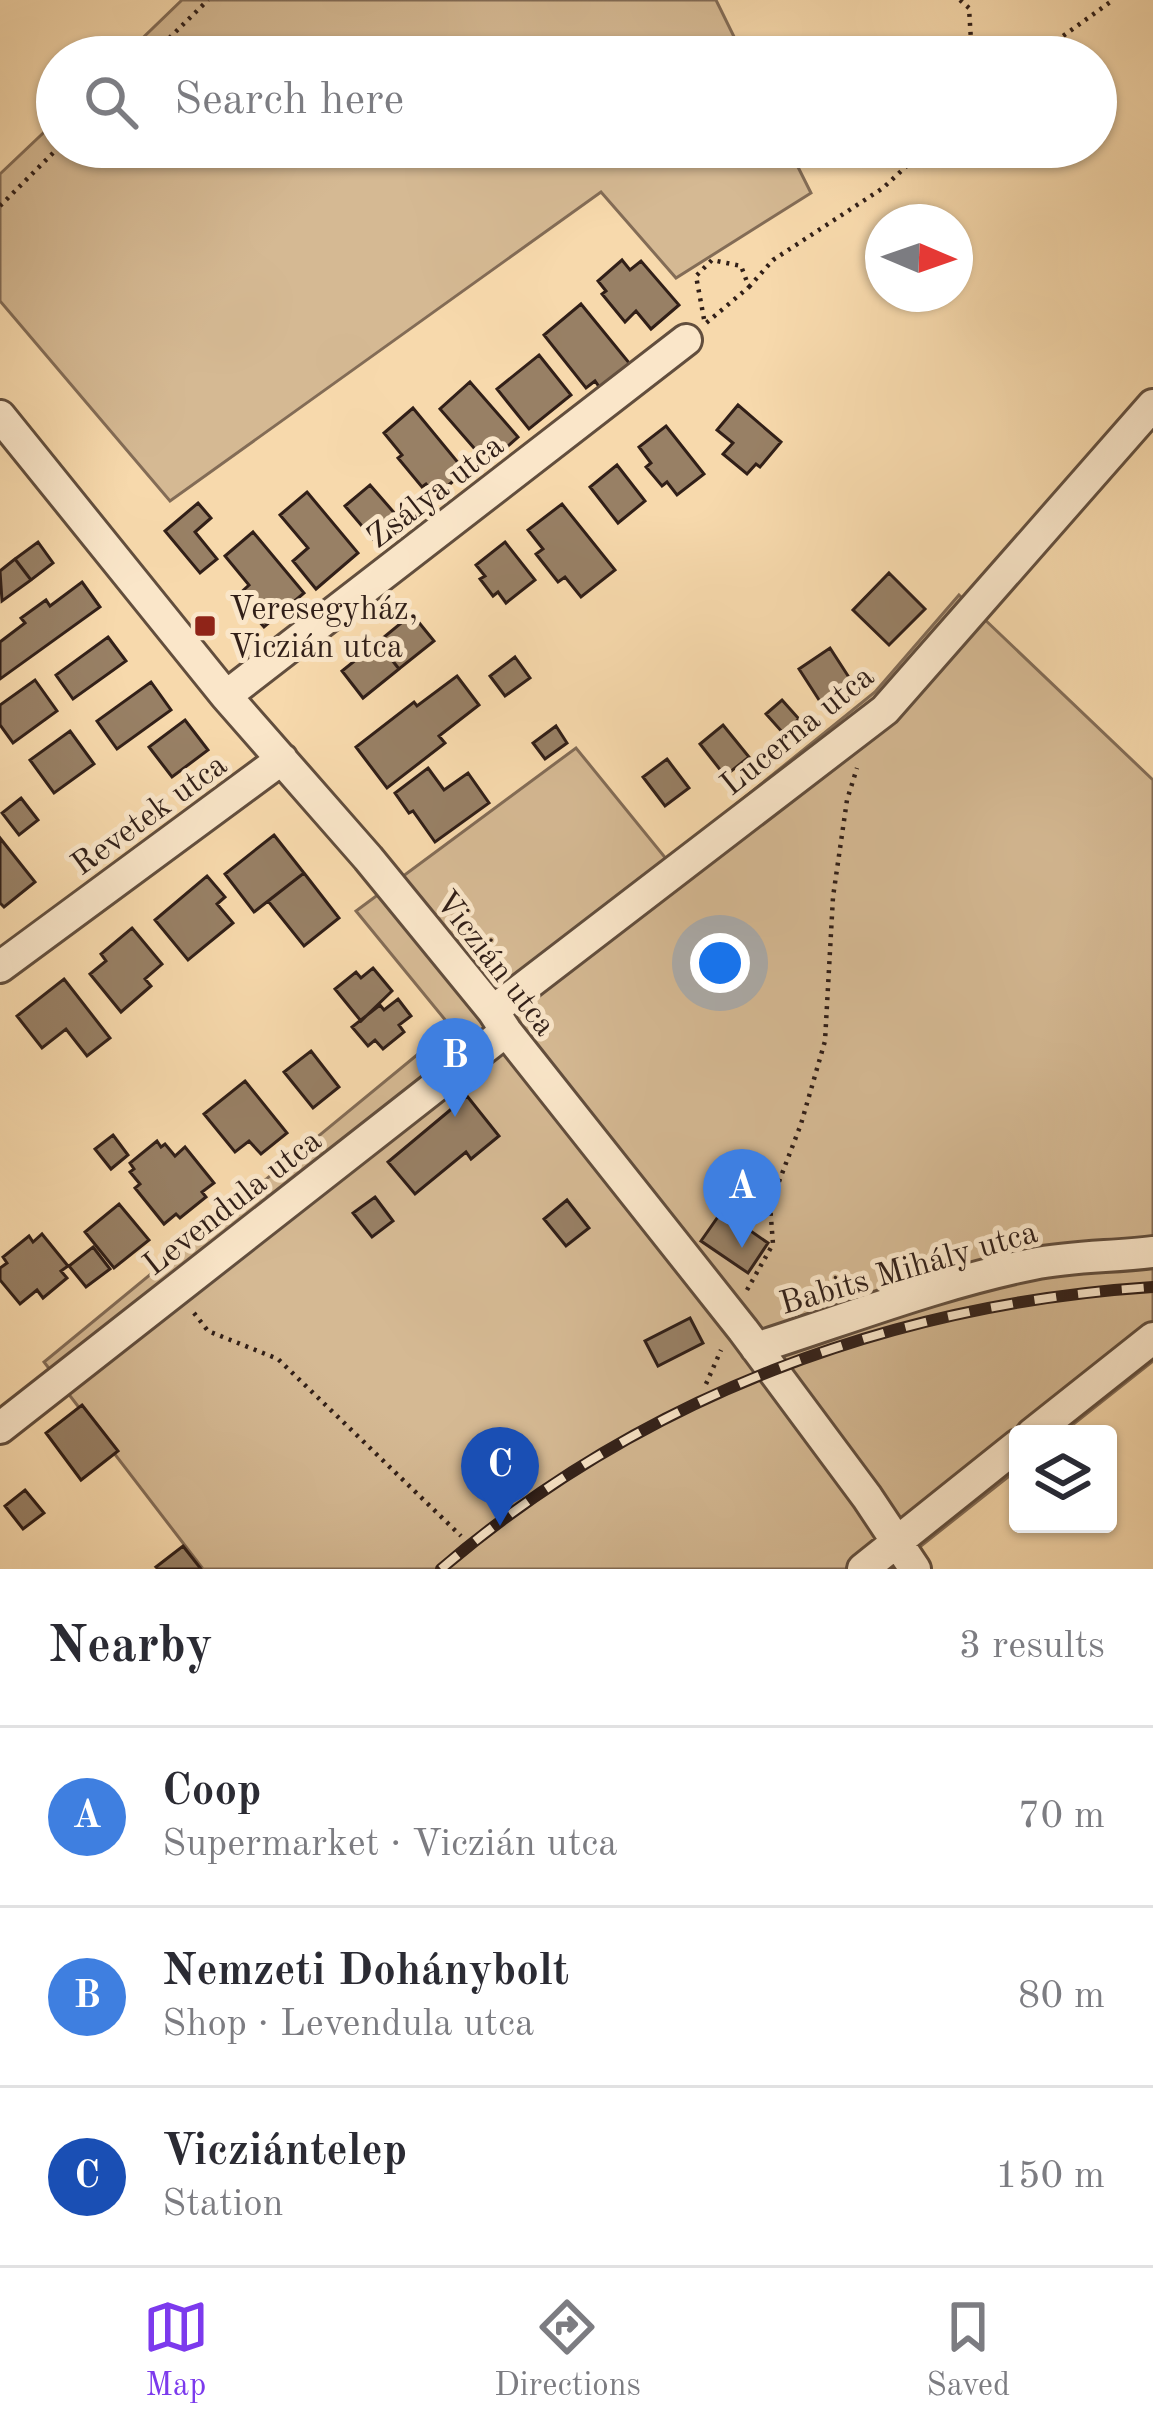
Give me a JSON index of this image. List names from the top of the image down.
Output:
{
  "streets": {
    "street": [
      "Zsálya utca",
      "Lucerna utca",
      "Revetek utca",
      "Viczián utca",
      "Levendula utca",
      "Babits Mihály utca"
    ]
  },
  "crossings": [
    ["Zsálya utca", "Viczián utca"],
    ["Lucerna utca", "Viczián utca"],
    ["Lucerna utca", "Levendula utca"],
    ["Revetek utca", "Viczián utca"],
    ["Viczián utca", "Levendula utca"],
    ["Viczián utca", "Babits Mihály utca"]
  ],
  "places": {
    "transit": ["Veresegyház, Viczián utca"]
  },
  "north": "right",
  "page": {
    "search": "Search here",
    "pins": ["B", "A", "C"],
    "heading": ["Nearby", "3 results"],
    "list": [
      {
        "mark": "A",
        "name": "Coop",
        "note": "Supermarket · Viczián utca",
        "value": "70 m"
      },
      {
        "mark": "B",
        "name": "Nemzeti Dohánybolt",
        "note": "Shop · Levendula utca",
        "value": "80 m"
      },
      {
        "mark": "C",
        "name": "Vicziántelep",
        "note": "Station",
        "value": "150 m"
      }
    ],
    "nav": ["Map", "Directions", "Saved"]
  }
}
